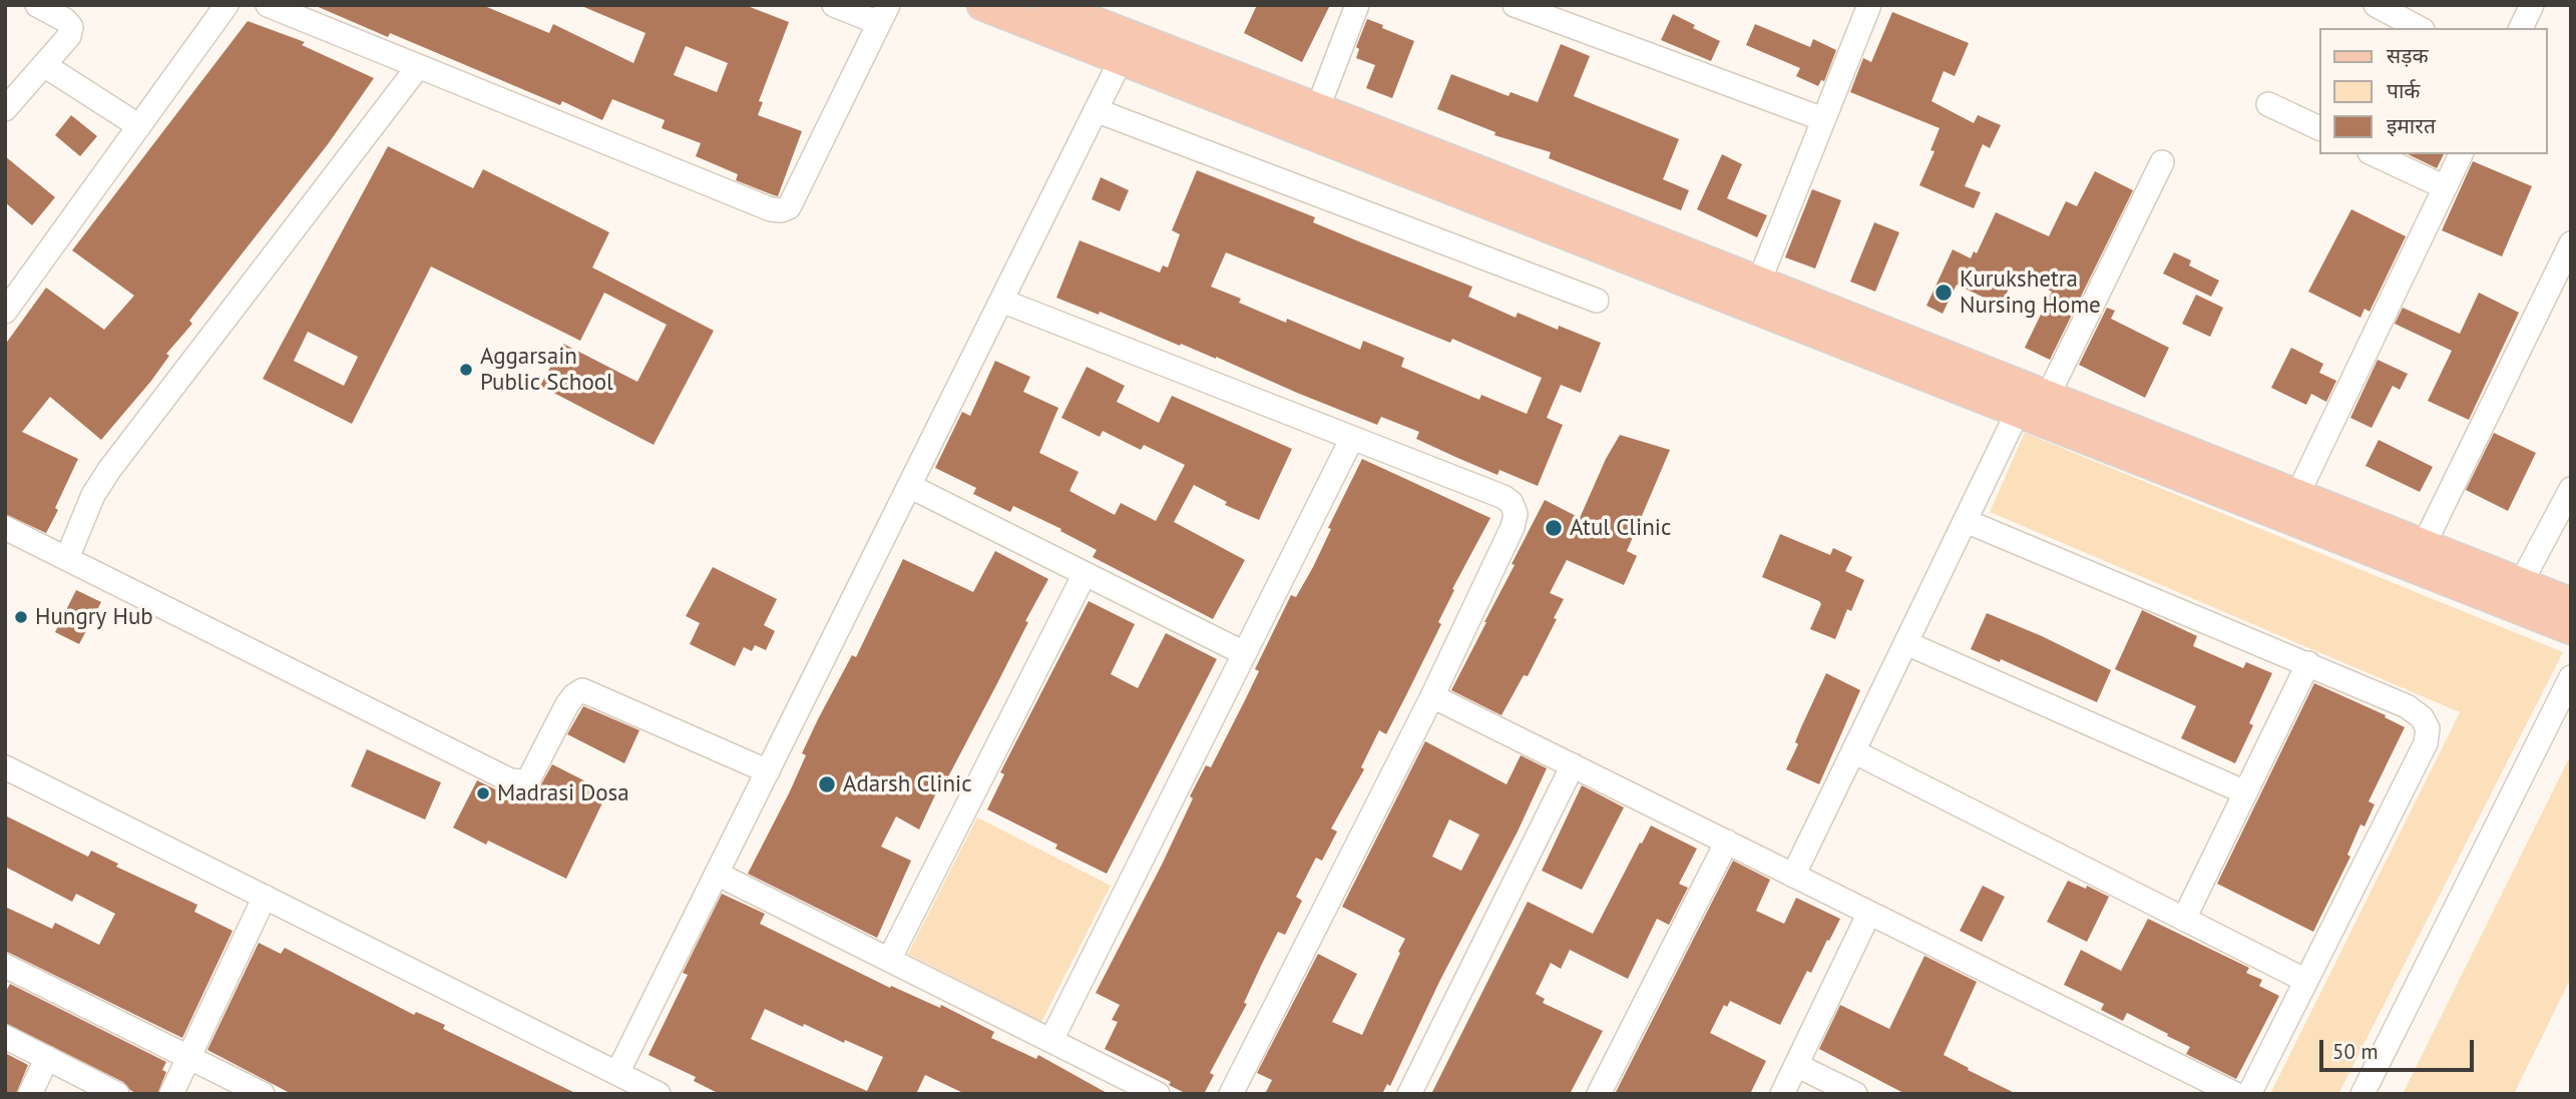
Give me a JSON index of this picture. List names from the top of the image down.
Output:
{
  "places": [
    "Kurukshetra Nursing Home",
    "Aggarsain Public School",
    "Atul Clinic",
    "Hungry Hub",
    "Adarsh Clinic",
    "Madrasi Dosa"
  ],
  "legend": ["सड़क", "पार्क", "इमारत"],
  "scale_bar": "50 m"
}
